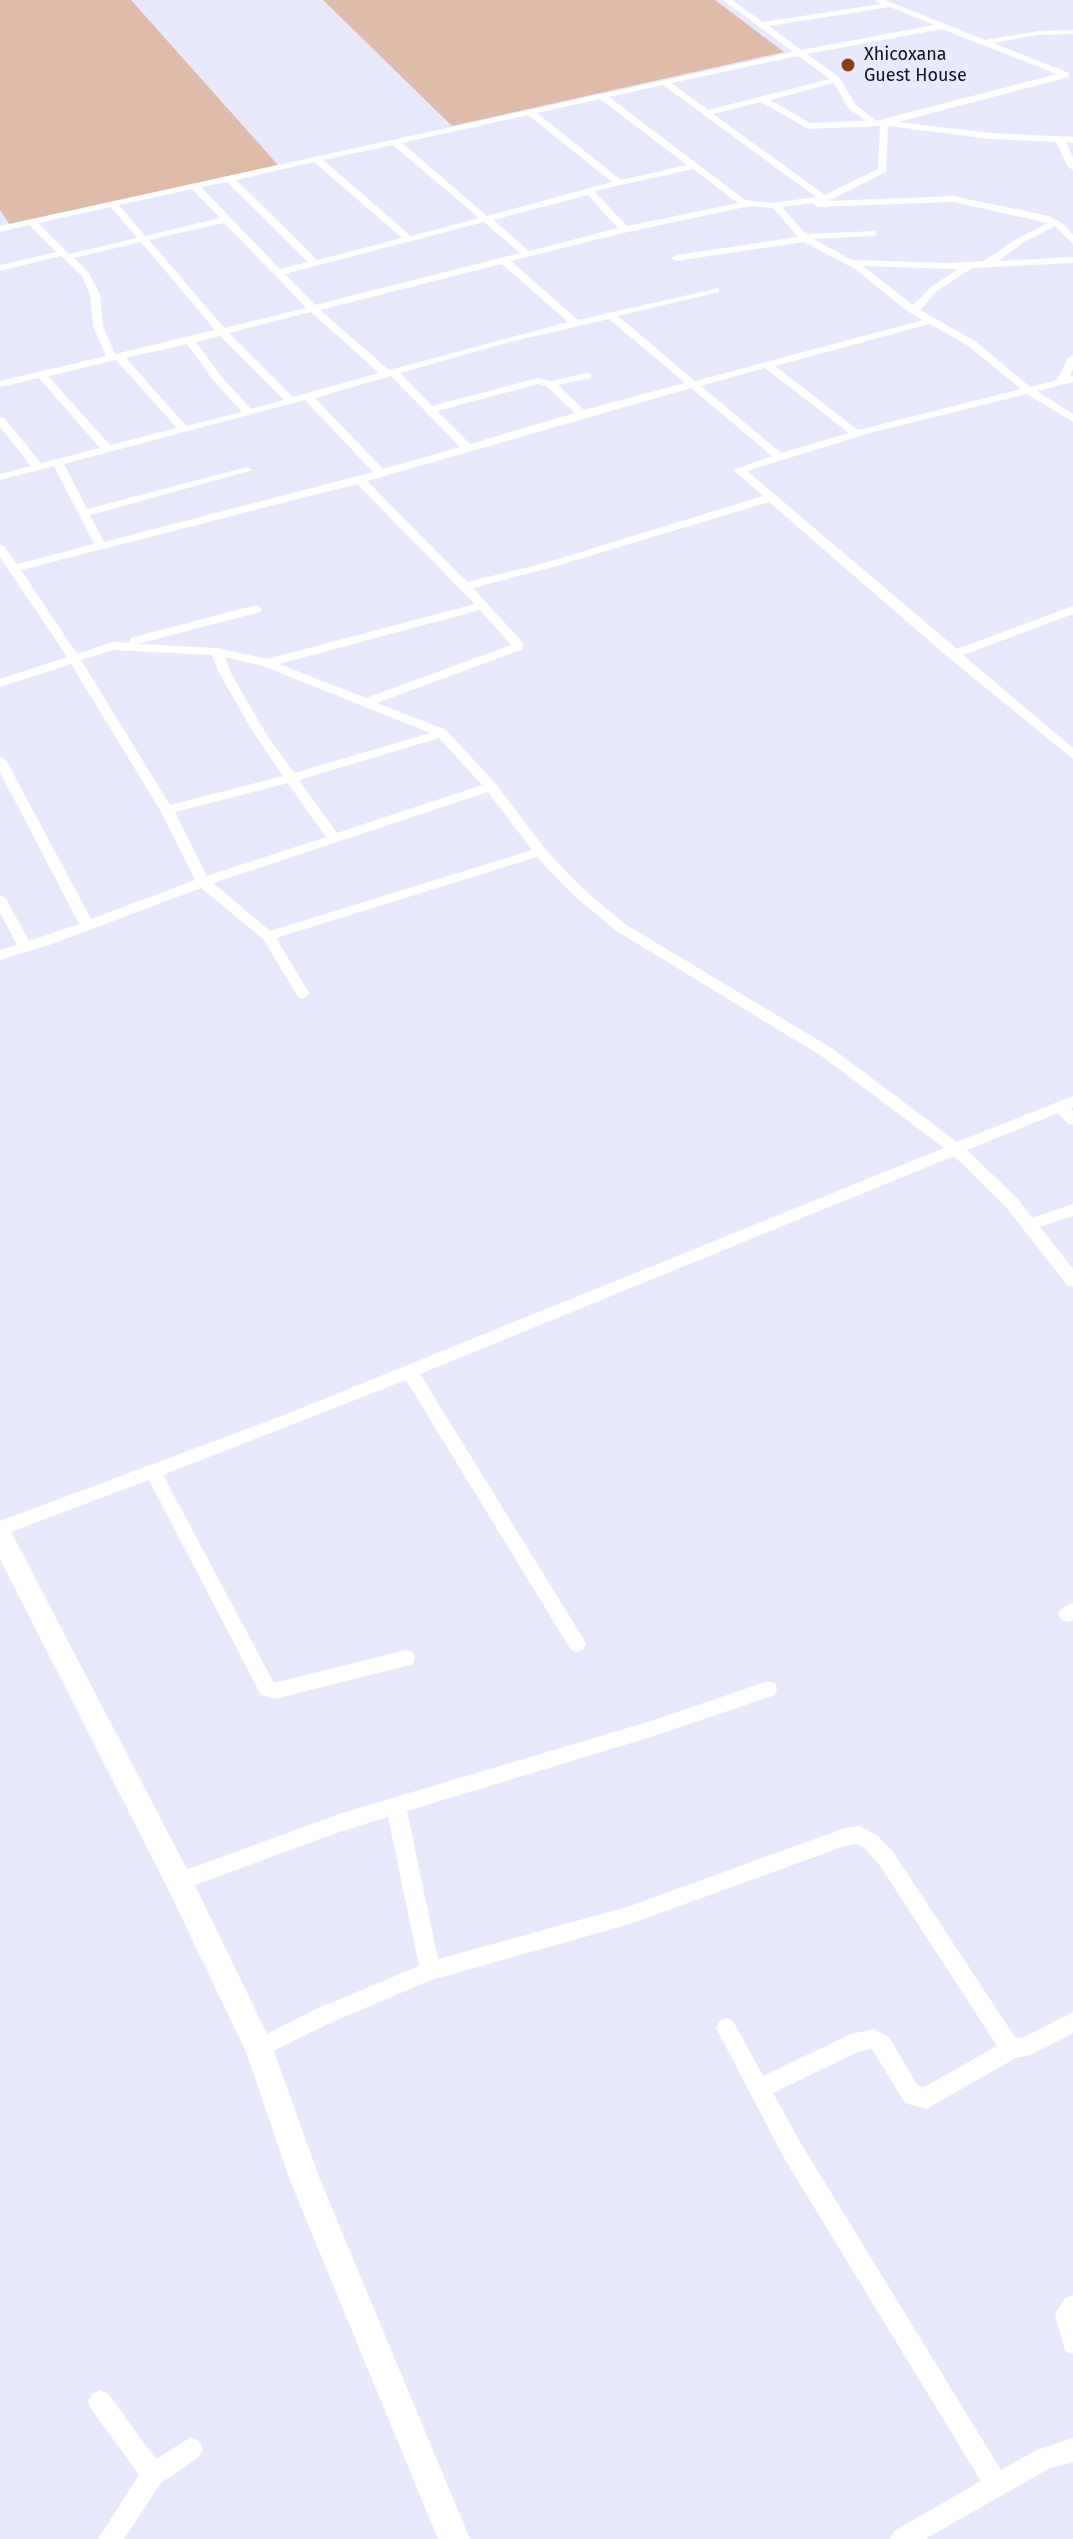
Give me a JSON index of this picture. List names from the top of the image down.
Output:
{
  "places": ["Xhicoxana Guest House"]
}
